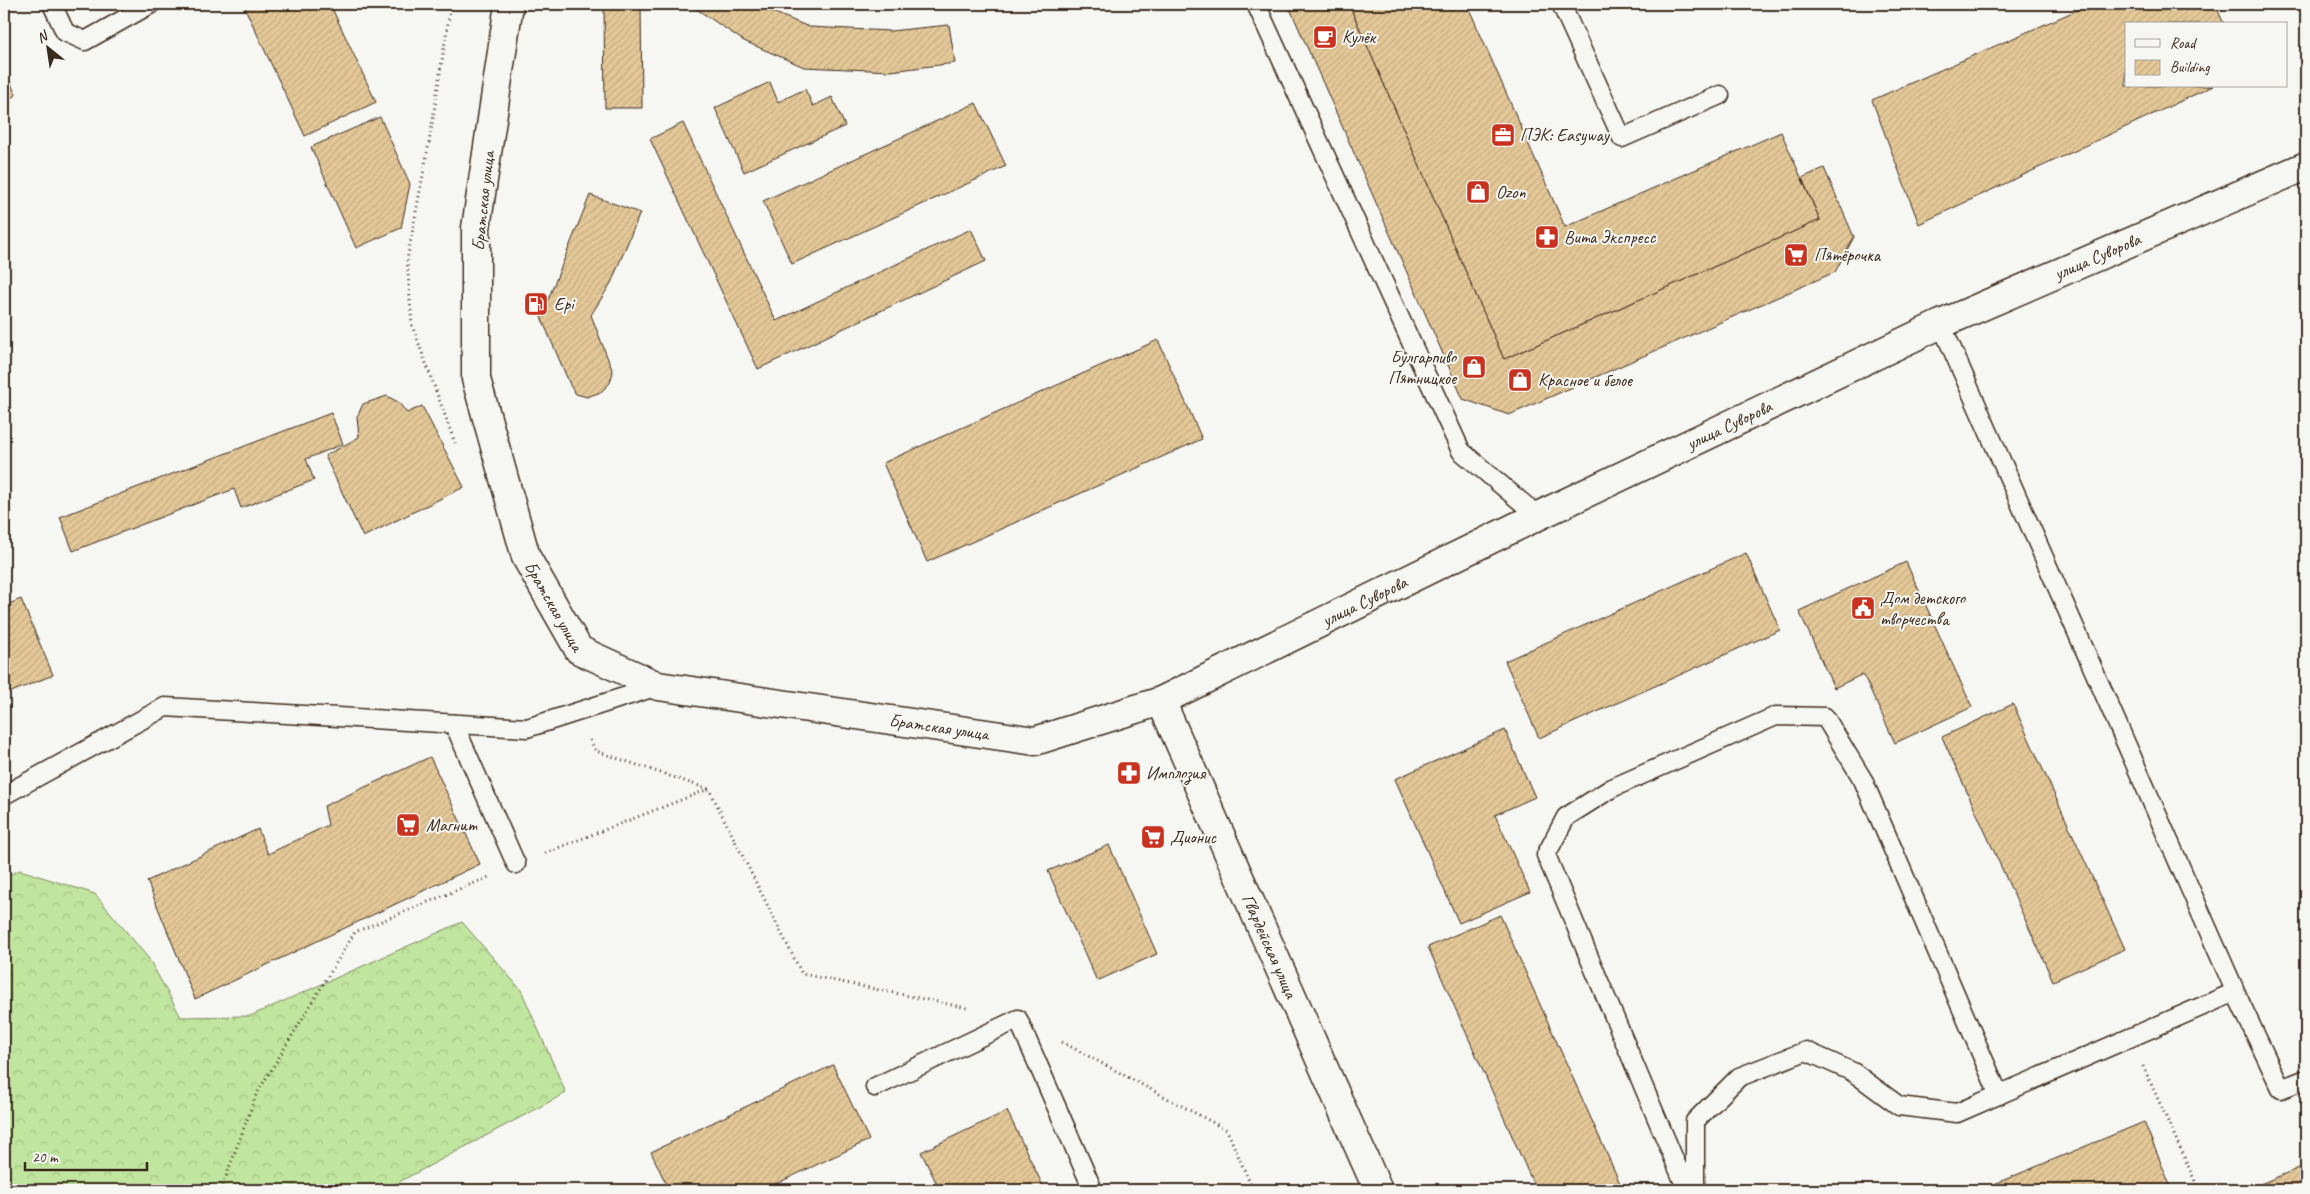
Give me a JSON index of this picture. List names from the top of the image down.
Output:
{
  "streets": {
    "street": ["Братская улица", "улица Суворова", "Гвардейская улица"]
  },
  "crossings": [
    ["Братская улица", "улица Суворова"],
    ["Братская улица", "Гвардейская улица"],
    ["улица Суворова", "Гвардейская улица"]
  ],
  "places": {
    "cafe": ["Кулёк"],
    "office": ["ПЭК: Easyway"],
    "shop": ["Ozon", "Булгарпиво Пятницкое", "Красное и белое"],
    "pharmacy": ["Вита Экспресс", "Имплозия"],
    "supermarket": ["Пятёрочка", "Магнит", "Дионис"],
    "fuel station": ["Epi"],
    "public building": ["Дом детского творчества"]
  },
  "legend": ["Road", "Building"],
  "scale_bar": "20 m",
  "north": "top left"
}
